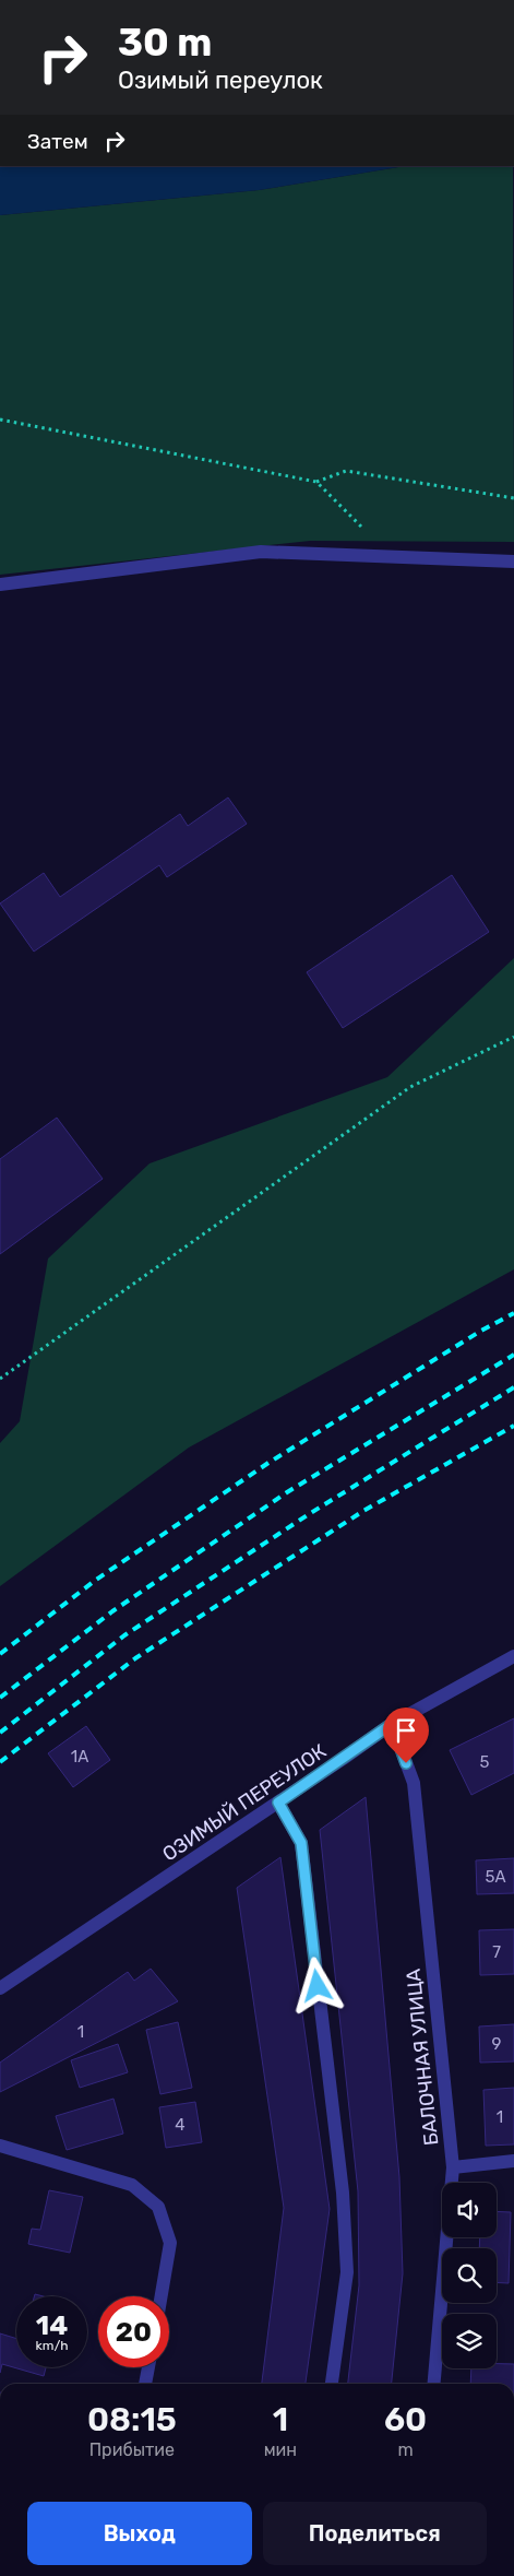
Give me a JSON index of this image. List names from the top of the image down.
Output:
{
  "streets": {
    "street": ["ОЗИМЫЙ ПЕРЕУЛОК", "БАЛОЧНАЯ УЛИЦА"]
  },
  "crossings": [
    ["ОЗИМЫЙ ПЕРЕУЛОК", "БАЛОЧНАЯ УЛИЦА"]
  ],
  "house_numbers": [
    "1А",
    "5",
    "5А",
    "7",
    "1",
    "9",
    "1",
    "4"
  ],
  "page": {
    "turn": ["30 m", "Озимый переулок"],
    "then": "Затем",
    "speed": "14 km/h",
    "limit": "20",
    "eta": [
      "08:15",
      "Прибытие",
      "1",
      "мин",
      "60",
      "m"
    ],
    "buttons": ["Выход", "Поделиться"]
  }
}
